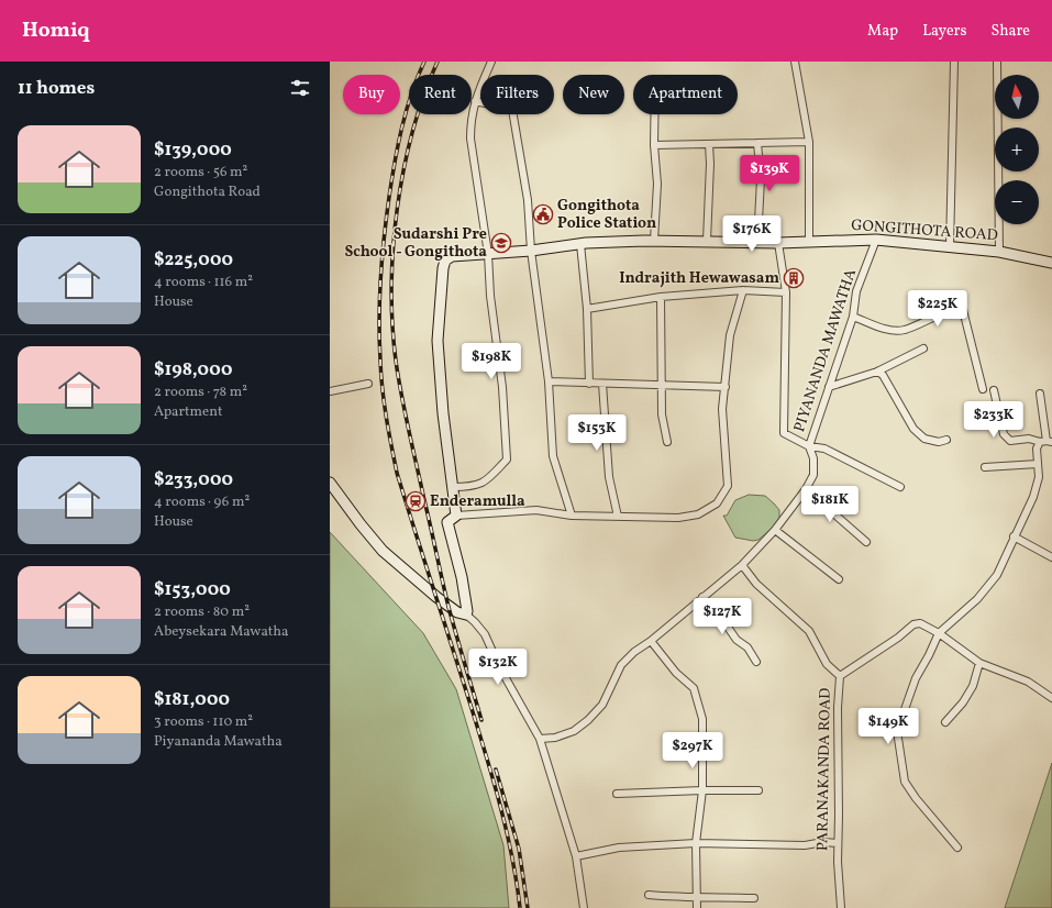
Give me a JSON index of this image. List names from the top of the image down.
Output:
{
  "streets": {
    "street": ["GONGITHOTA ROAD", "PIYANANDA MAWATHA", "PARANAKANDA ROAD"]
  },
  "crossings": [
    ["GONGITHOTA ROAD", "PIYANANDA MAWATHA"]
  ],
  "places": {
    "public building": ["Gongithota Police Station"],
    "school or university": ["Sudarshi Pre School - Gongithota"],
    "building": ["Indrajith Hewawasam"],
    "station": ["Enderamulla"]
  },
  "north": "top",
  "page": {
    "header": "Homiq",
    "nav": ["Map", "Layers", "Share"],
    "heading": "11 homes",
    "map_buttons": ["+", "−"],
    "chip": [
      "Buy",
      "Rent",
      "Filters",
      "New",
      "Apartment"
    ],
    "list": [
      {
        "name": "$139,000",
        "note": "2 rooms · 56 m² · Gongithota Road"
      },
      {
        "name": "$225,000",
        "note": "4 rooms · 116 m² · House"
      },
      {
        "name": "$198,000",
        "note": "2 rooms · 78 m² · Apartment"
      },
      {
        "name": "$233,000",
        "note": "4 rooms · 96 m² · House"
      },
      {
        "name": "$153,000",
        "note": "2 rooms · 80 m² · Abeysekara Mawatha"
      },
      {
        "name": "$181,000",
        "note": "3 rooms · 110 m² · Piyananda Mawatha"
      }
    ],
    "price": [
      "$139K",
      "$176K",
      "$225K",
      "$198K",
      "$233K",
      "$153K",
      "$181K",
      "$127K",
      "$132K",
      "$149K",
      "$297K"
    ]
  }
}
